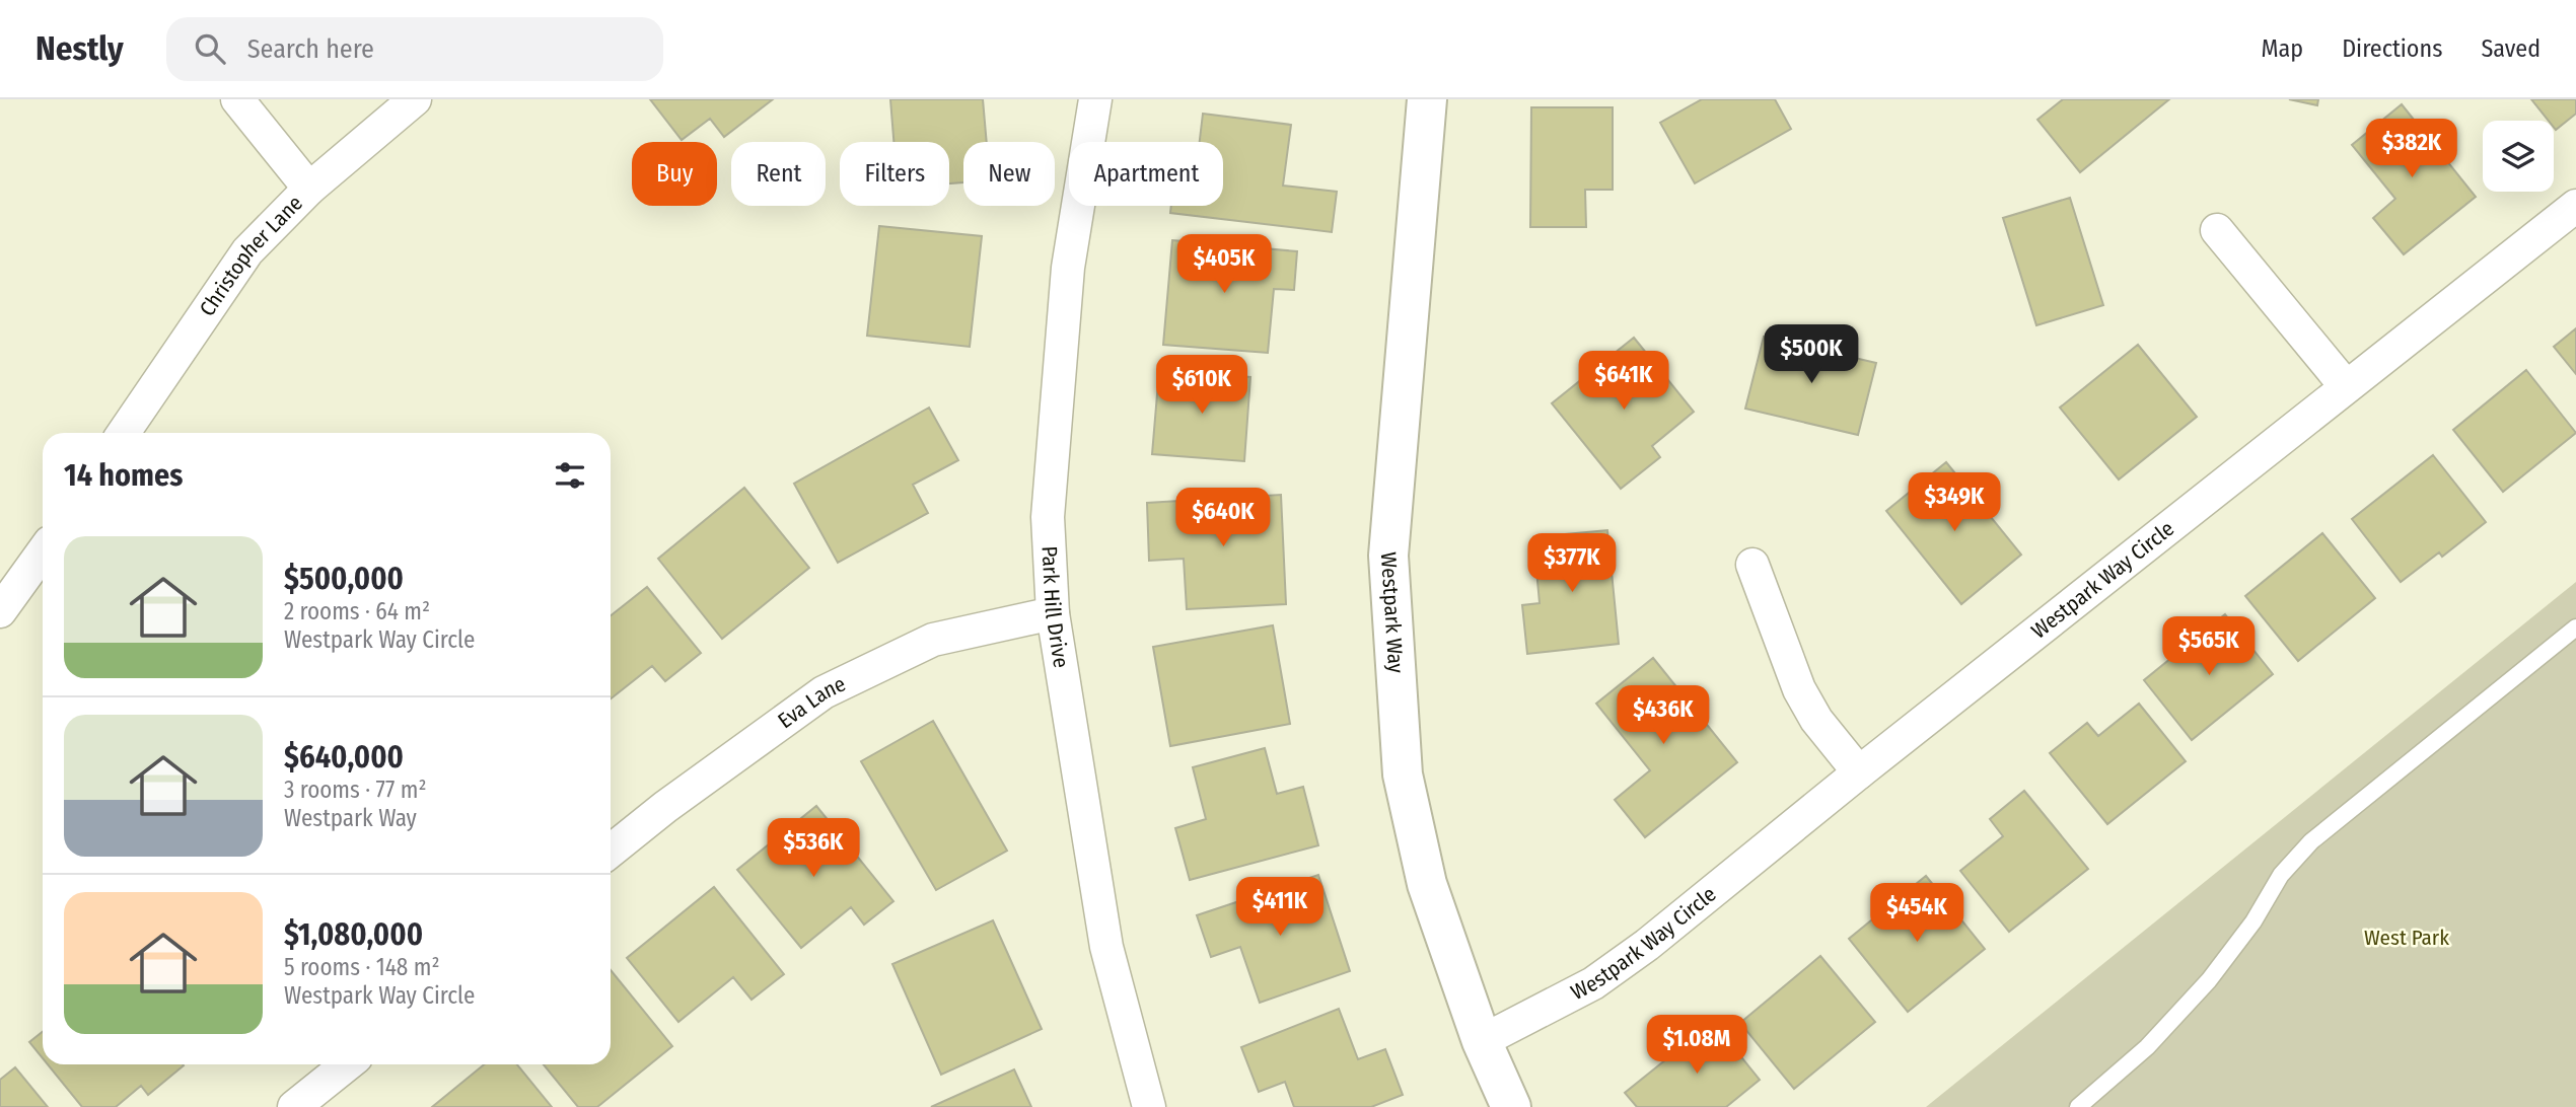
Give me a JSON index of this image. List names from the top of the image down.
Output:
{
  "streets": {
    "main road": ["Westpark Way"],
    "street": [
      "Christopher Lane",
      "Westpark Way Circle",
      "Park Hill Drive",
      "Eva Lane"
    ]
  },
  "crossings": [
    ["Westpark Way Circle", "Westpark Way"],
    ["Park Hill Drive", "Eva Lane"]
  ],
  "parks": ["West Park"],
  "page": {
    "header": "Nestly",
    "search": "Search here",
    "nav": ["Map", "Directions", "Saved"],
    "price": [
      "$382K",
      "$405K",
      "$500K",
      "$641K",
      "$610K",
      "$349K",
      "$640K",
      "$377K",
      "$565K",
      "$436K",
      "$536K",
      "$411K",
      "$454K",
      "$1.08M"
    ],
    "chip": [
      "Buy",
      "Rent",
      "Filters",
      "New",
      "Apartment"
    ],
    "heading": "14 homes",
    "list": [
      {
        "name": "$500,000",
        "note": "2 rooms · 64 m² · Westpark Way Circle"
      },
      {
        "name": "$640,000",
        "note": "3 rooms · 77 m² · Westpark Way"
      },
      {
        "name": "$1,080,000",
        "note": "5 rooms · 148 m² · Westpark Way Circle"
      }
    ]
  }
}
